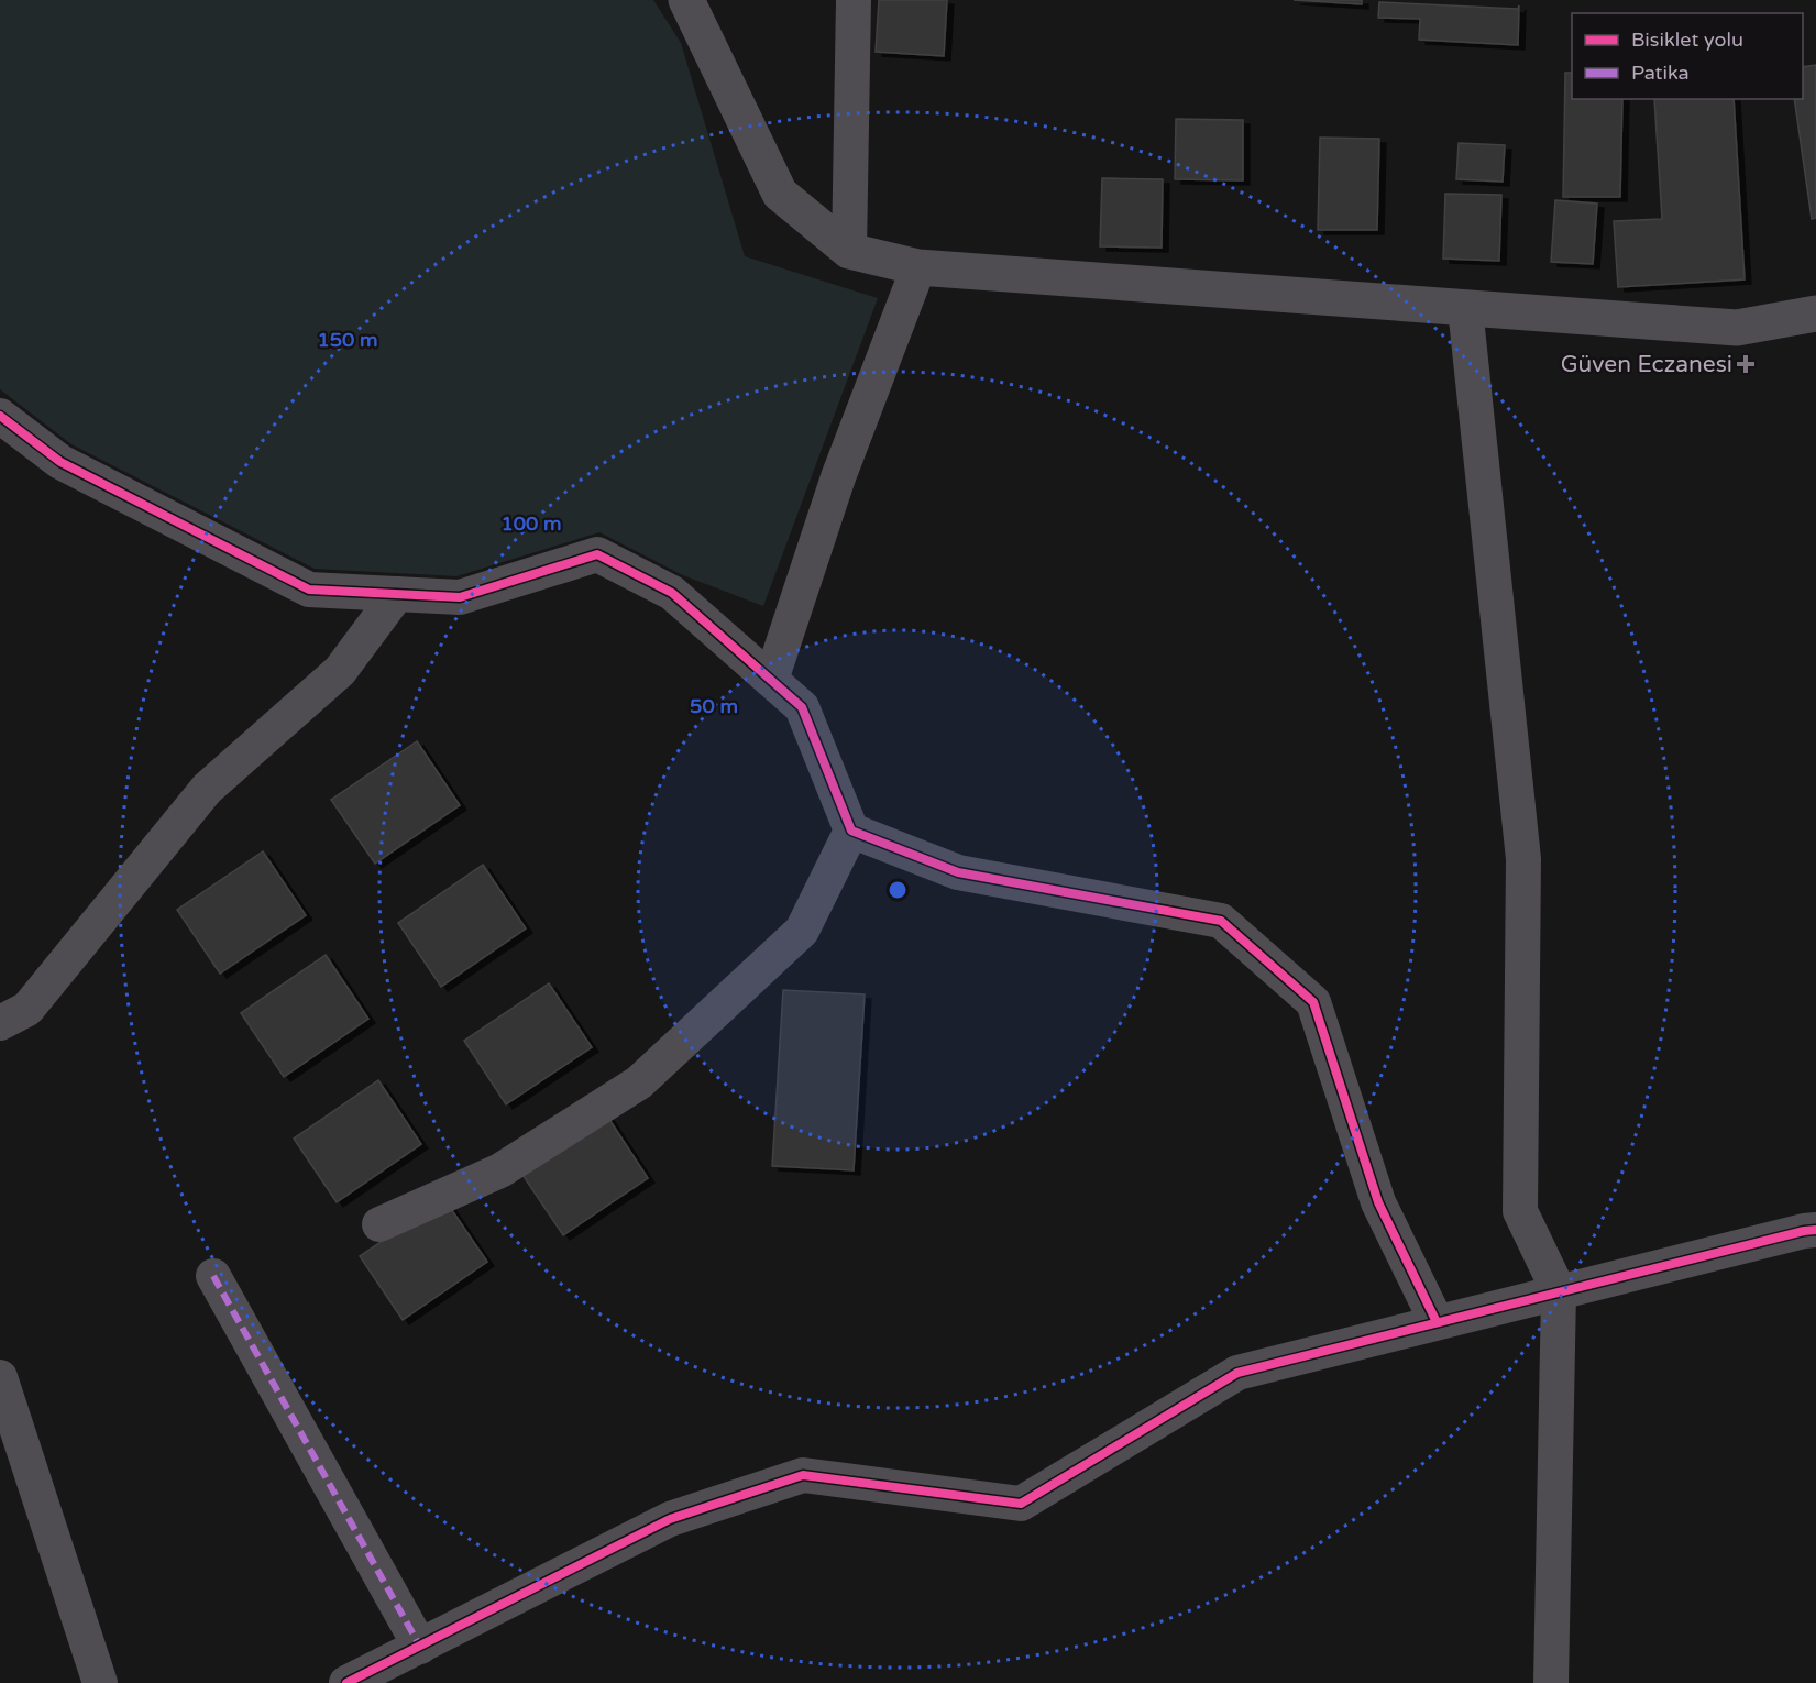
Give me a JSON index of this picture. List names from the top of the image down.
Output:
{
  "places": {
    "health": ["Güven Eczanesi"]
  },
  "legend": ["Bisiklet yolu", "Patika"],
  "rings": ["150 m", "100 m", "50 m"]
}
